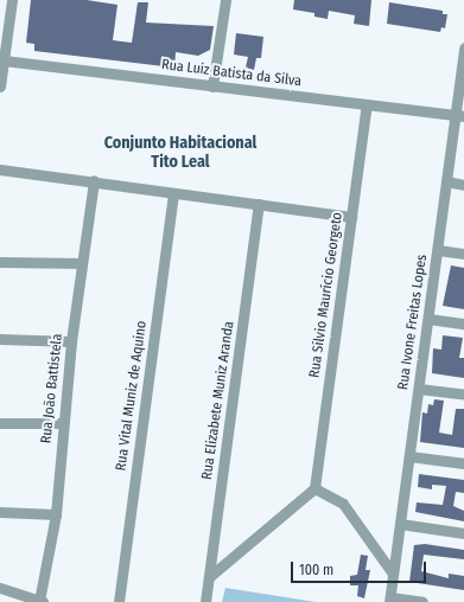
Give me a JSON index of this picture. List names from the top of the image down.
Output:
{
  "streets": {
    "street": [
      "Rua Luiz Batista da Silva",
      "Rua Sílvio Maurício Georgeto",
      "Rua Ivone Freitas Lopes",
      "Rua João Battistela",
      "Rua Vital Muniz de Aquino",
      "Rua Elizabete Muniz Aranda"
    ]
  },
  "crossings": [
    ["Rua Luiz Batista da Silva", "Rua Sílvio Maurício Georgeto"],
    ["Rua Luiz Batista da Silva", "Rua Ivone Freitas Lopes"]
  ],
  "districts": ["Conjunto Habitacional Tito Leal"],
  "scale_bar": "100 m"
}
